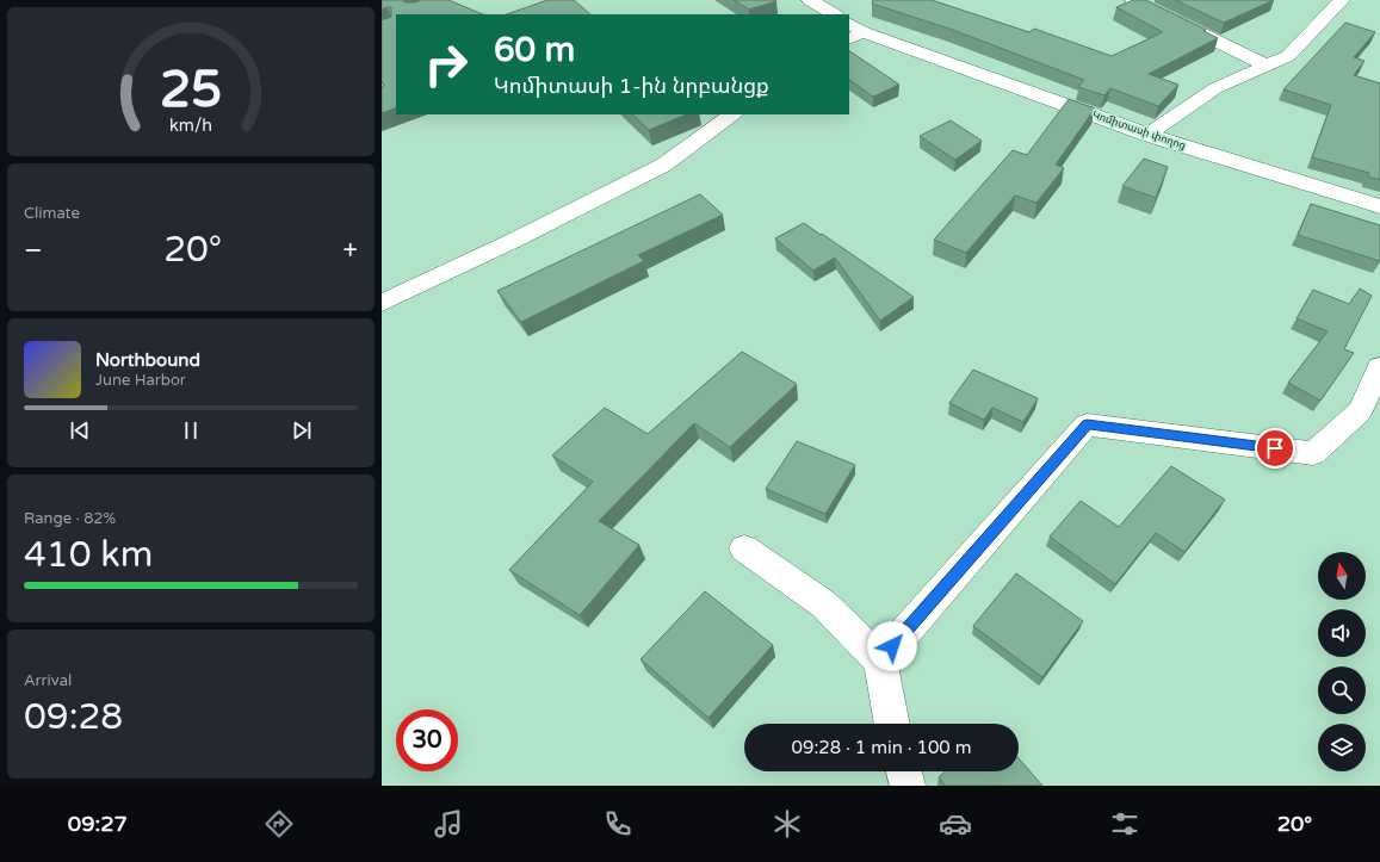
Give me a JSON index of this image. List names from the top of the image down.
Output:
{
  "streets": {
    "street": ["Կոմիտասի փողոց"]
  },
  "north": "top",
  "page": {
    "turn": ["60 m", "Կոմիտասի 1-ին նրբանցք"],
    "tile": [
      "Climate",
      ["Range · 82%", "410 km"],
      ["Arrival", "09:28"]
    ],
    "heat": ["−", "20°", "+"],
    "song": ["Northbound", "June Harbor"],
    "limit": "30",
    "trip": "09:28 · 1 min · 100 m",
    "tabs": ["09:27", "20°"],
    "gauge": ["25", "km/h"]
  }
}
